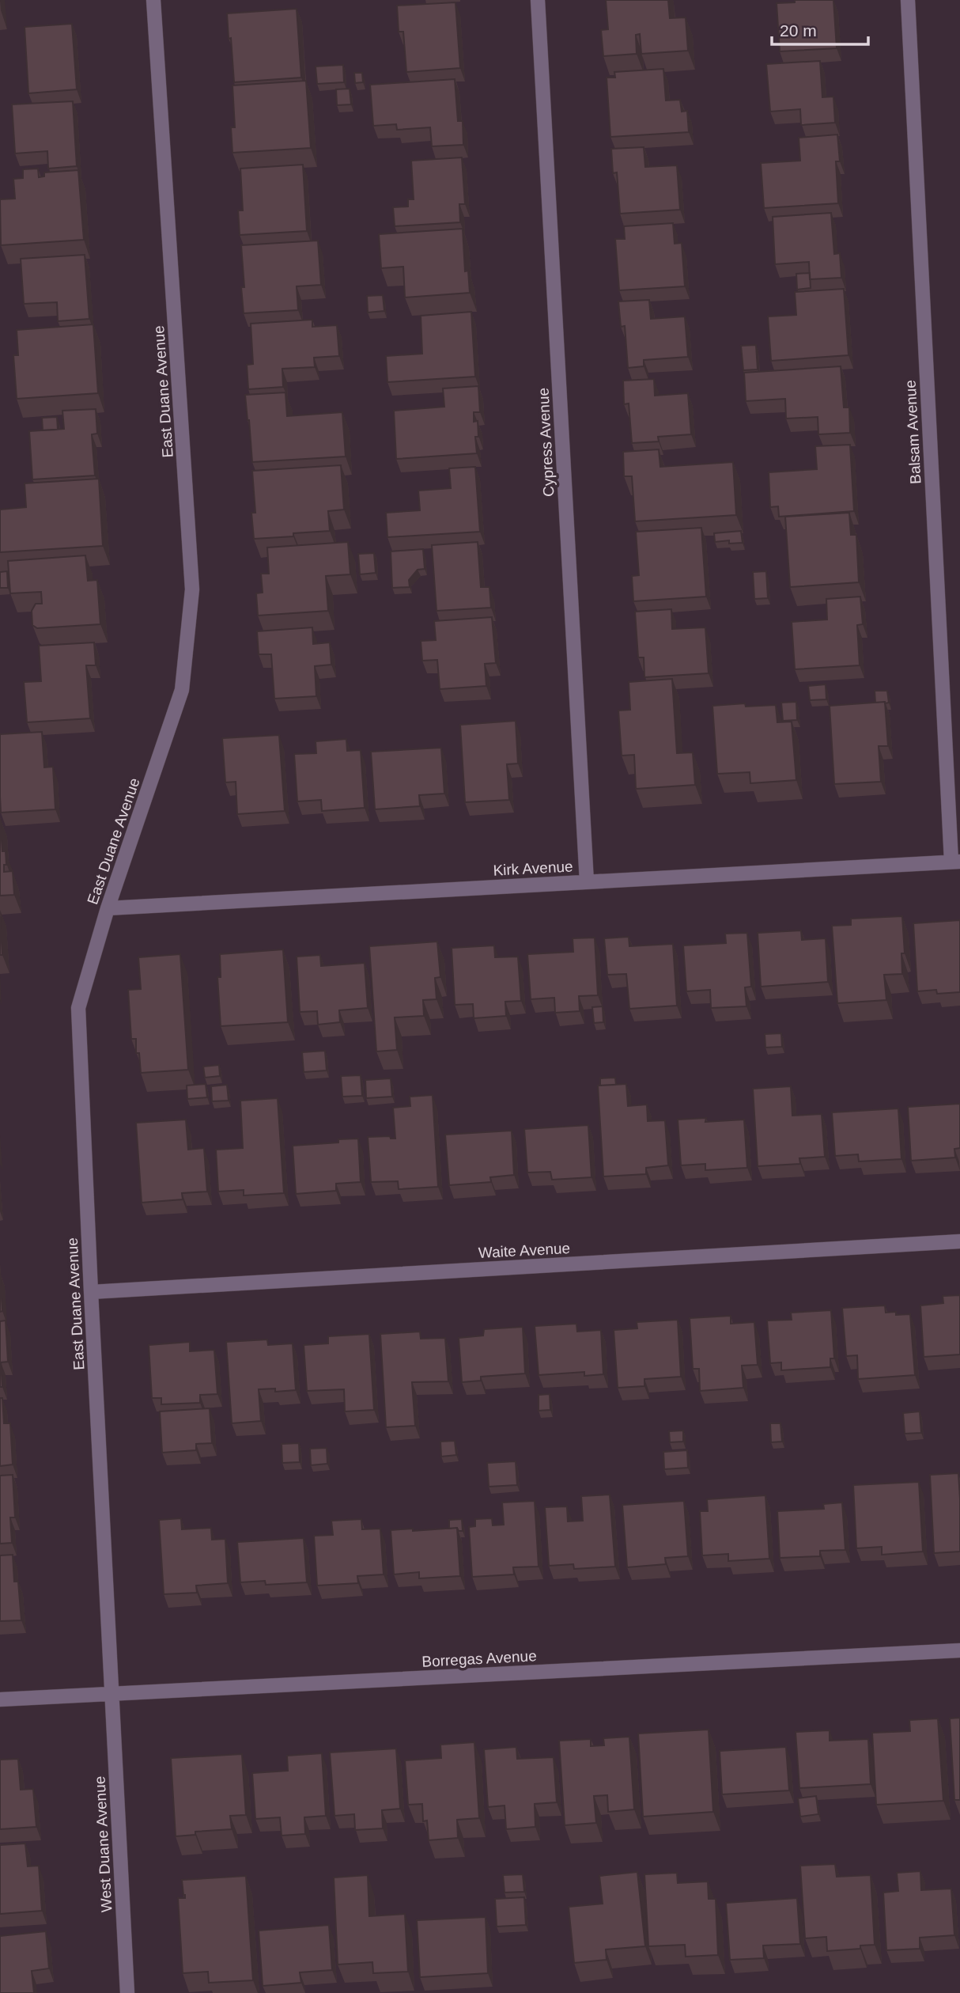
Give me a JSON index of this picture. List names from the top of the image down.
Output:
{
  "streets": {
    "street": [
      "East Duane Avenue",
      "Balsam Avenue",
      "Cypress Avenue",
      "Kirk Avenue",
      "Waite Avenue",
      "Borregas Avenue",
      "West Duane Avenue"
    ]
  },
  "crossings": [
    ["East Duane Avenue", "Kirk Avenue"],
    ["East Duane Avenue", "Waite Avenue"],
    ["East Duane Avenue", "Borregas Avenue"],
    ["East Duane Avenue", "West Duane Avenue"],
    ["Balsam Avenue", "Kirk Avenue"],
    ["Cypress Avenue", "Kirk Avenue"],
    ["Borregas Avenue", "West Duane Avenue"]
  ],
  "scale_bar": "20 m"
}
